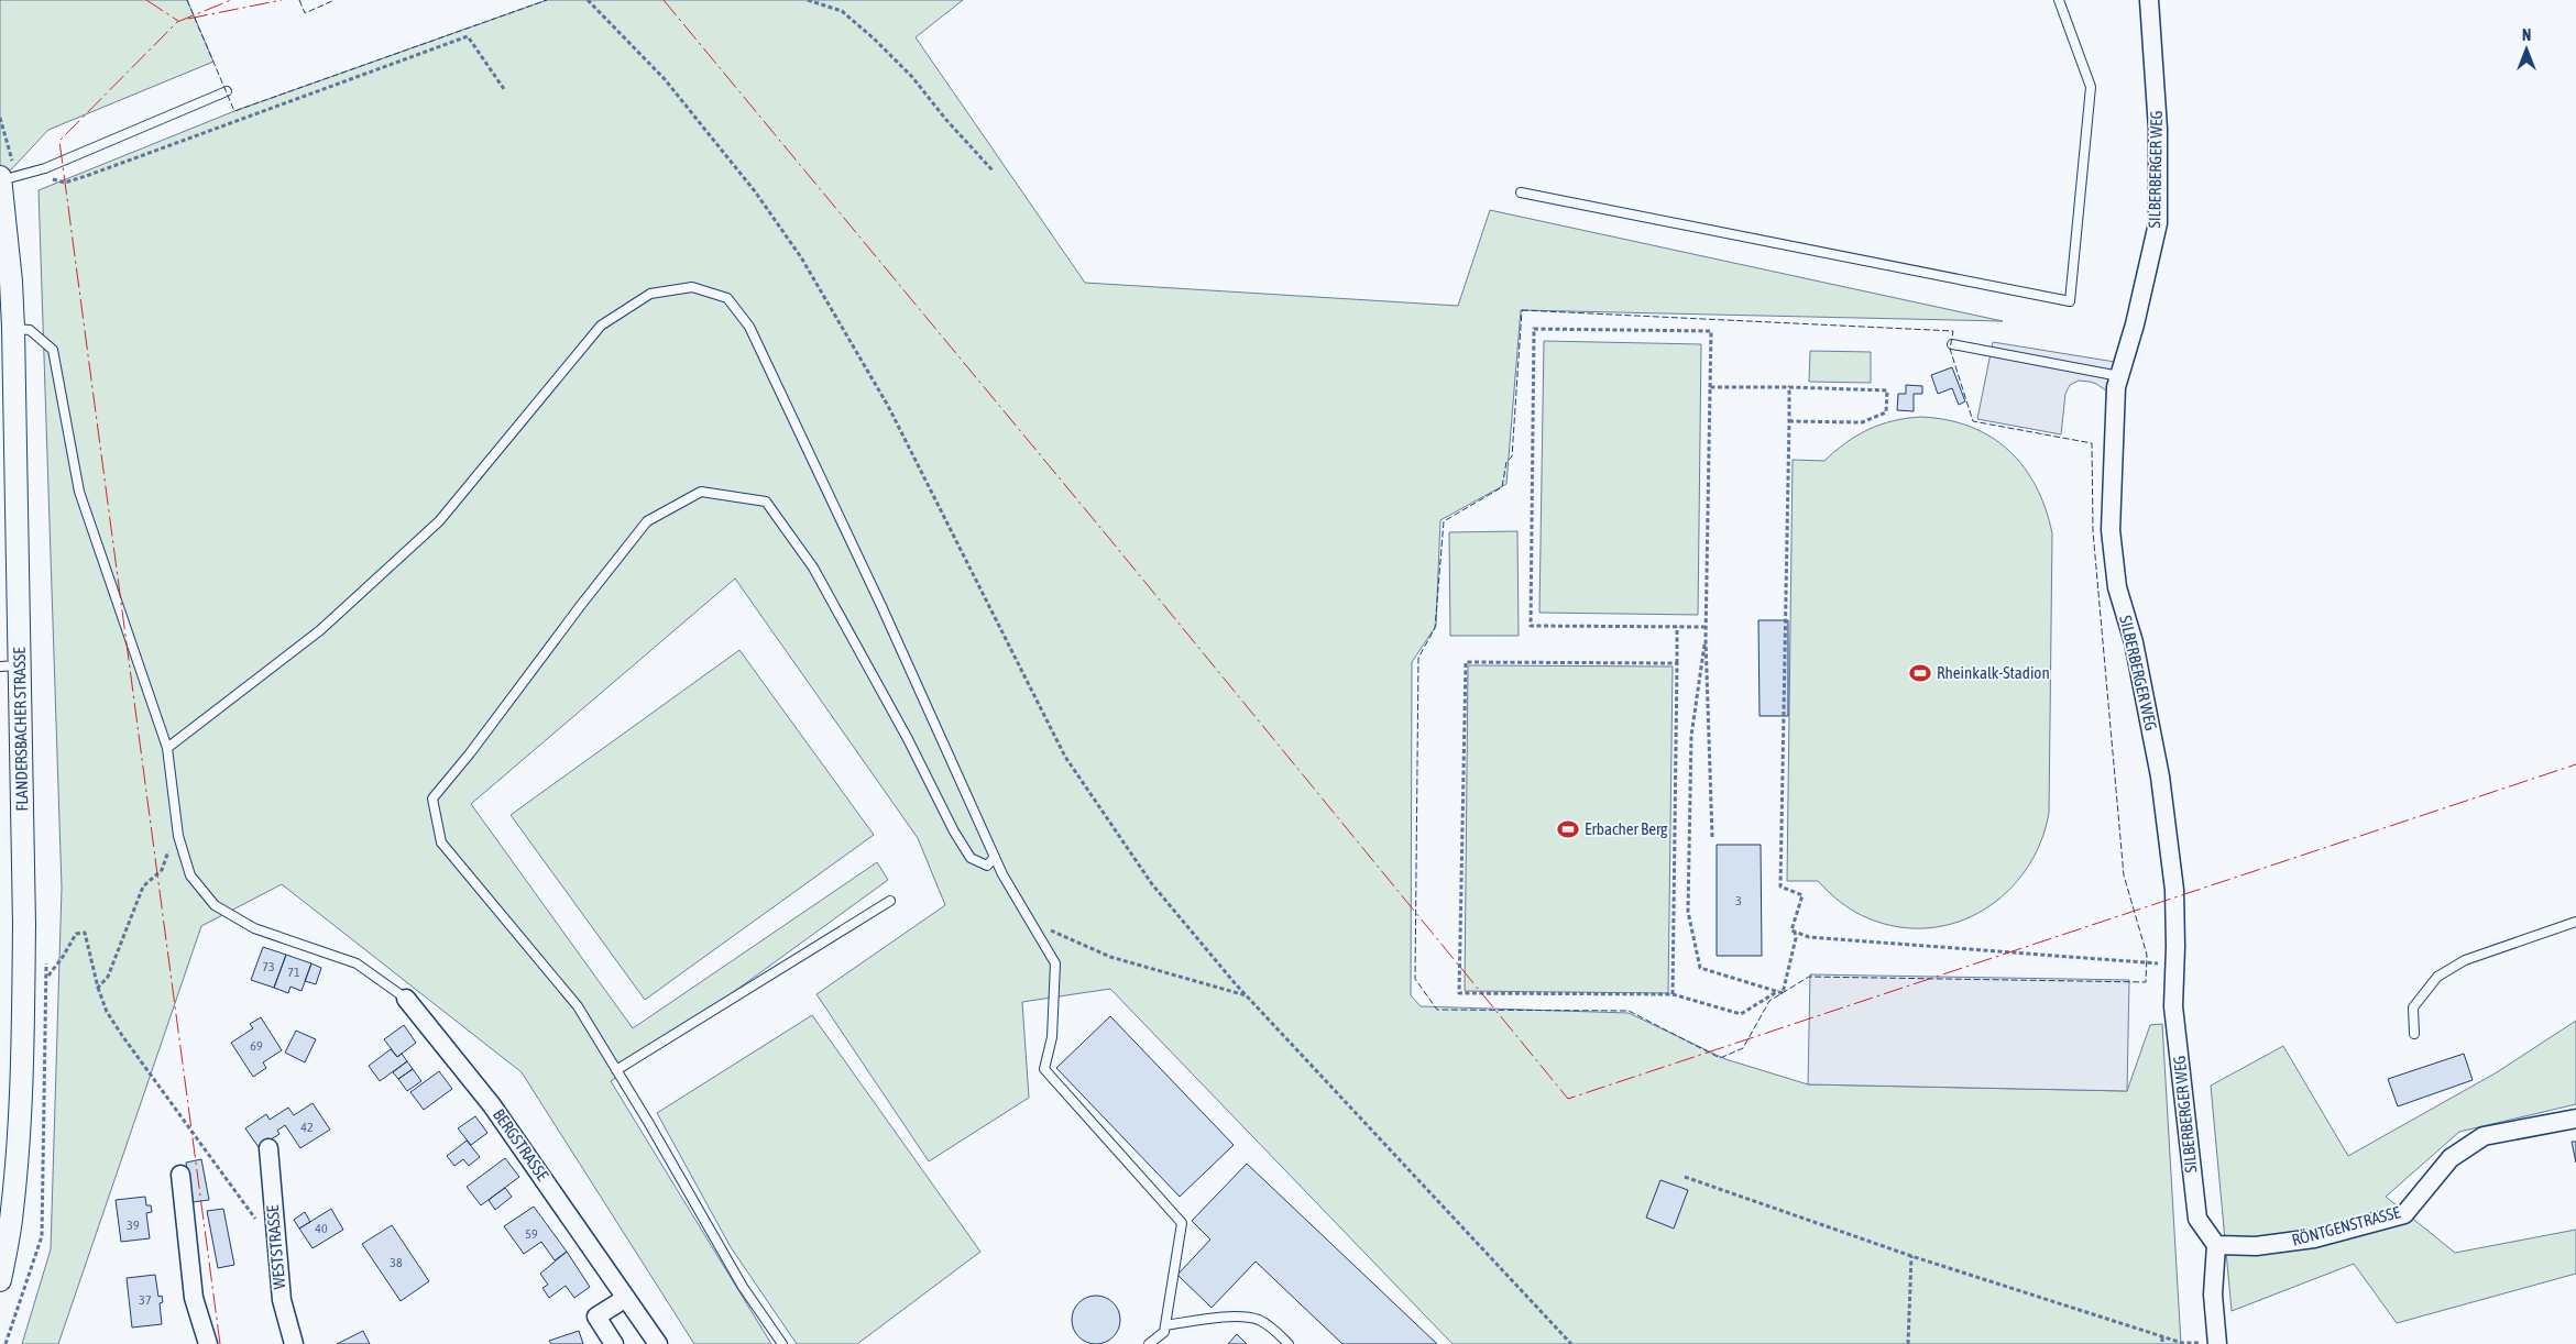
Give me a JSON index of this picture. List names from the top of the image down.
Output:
{
  "streets": {
    "street": [
      "SILBERBERGER WEG",
      "FLANDERSBACHER STRASSE",
      "BERGSTRASSE",
      "RÖNTGENSTRASSE",
      "WESTSTRASSE"
    ]
  },
  "crossings": [
    ["SILBERBERGER WEG", "RÖNTGENSTRASSE"]
  ],
  "places": {
    "sports": ["Rheinkalk-Stadion", "Erbacher Berg"]
  },
  "house_numbers": [
    "3",
    "73",
    "71",
    "69",
    "42",
    "39",
    "40",
    "59",
    "38",
    "37"
  ],
  "north": "top"
}
